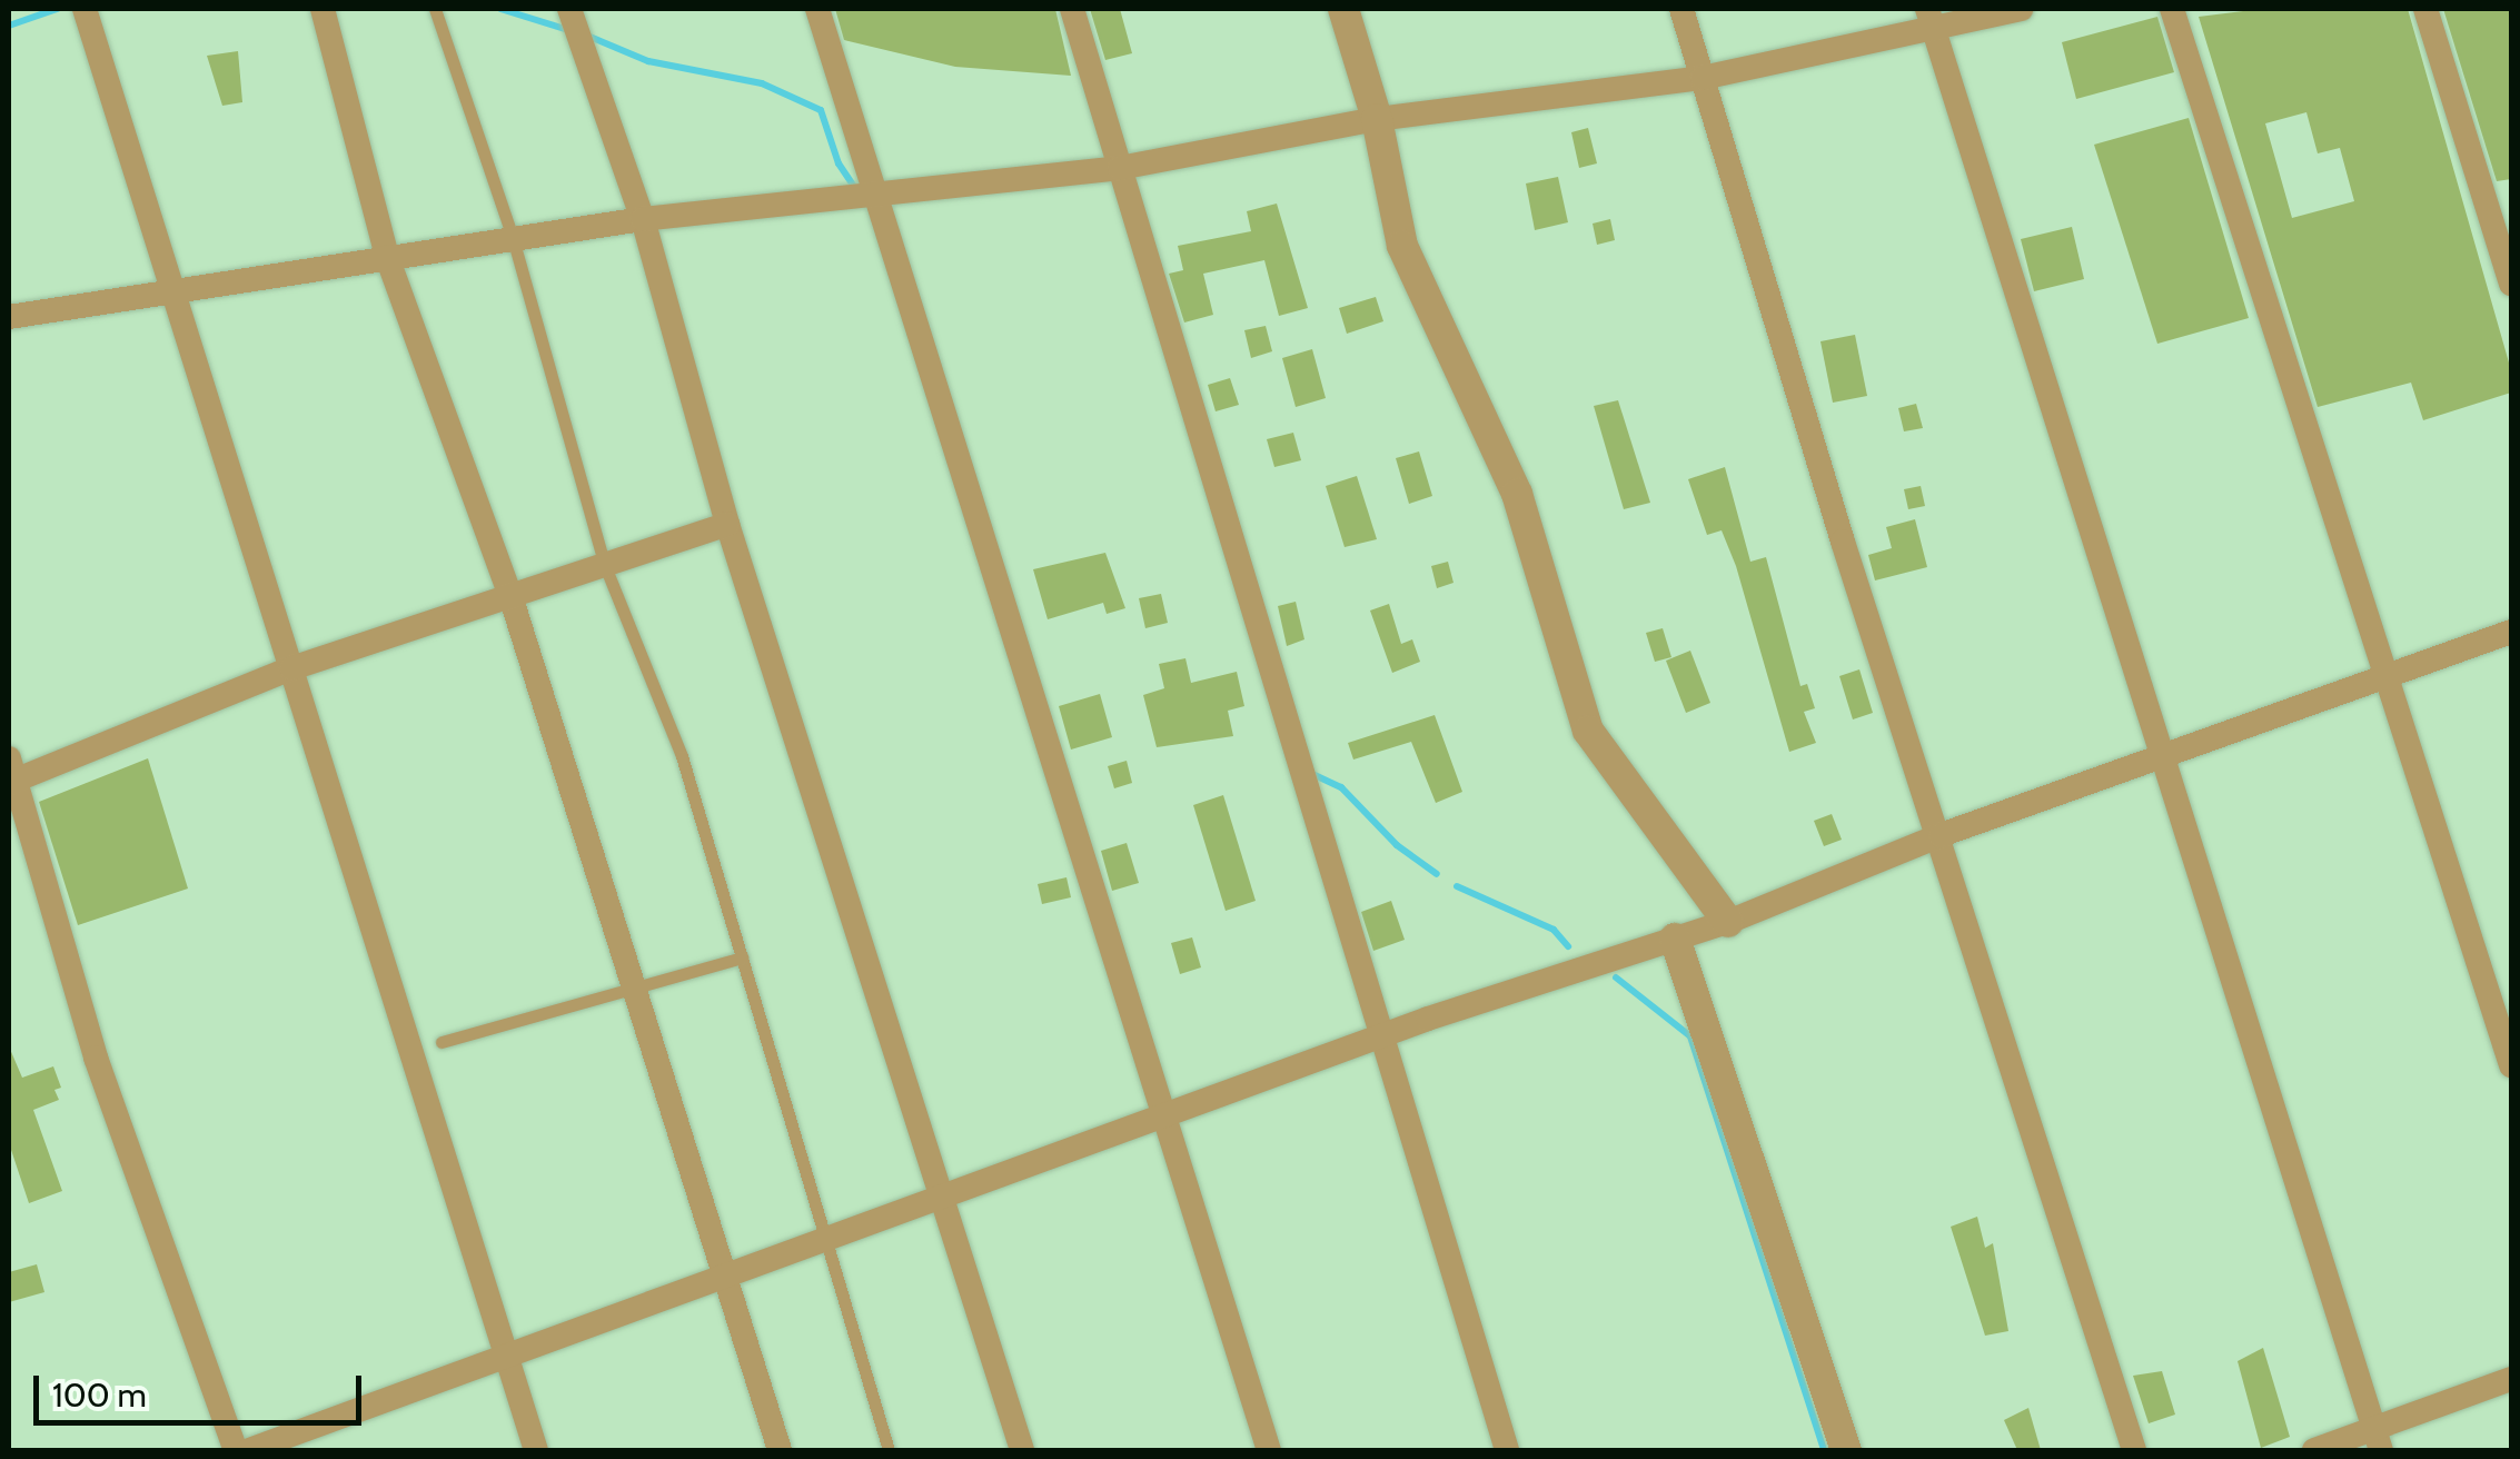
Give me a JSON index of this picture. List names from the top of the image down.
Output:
{
  "scale_bar": "100 m"
}
